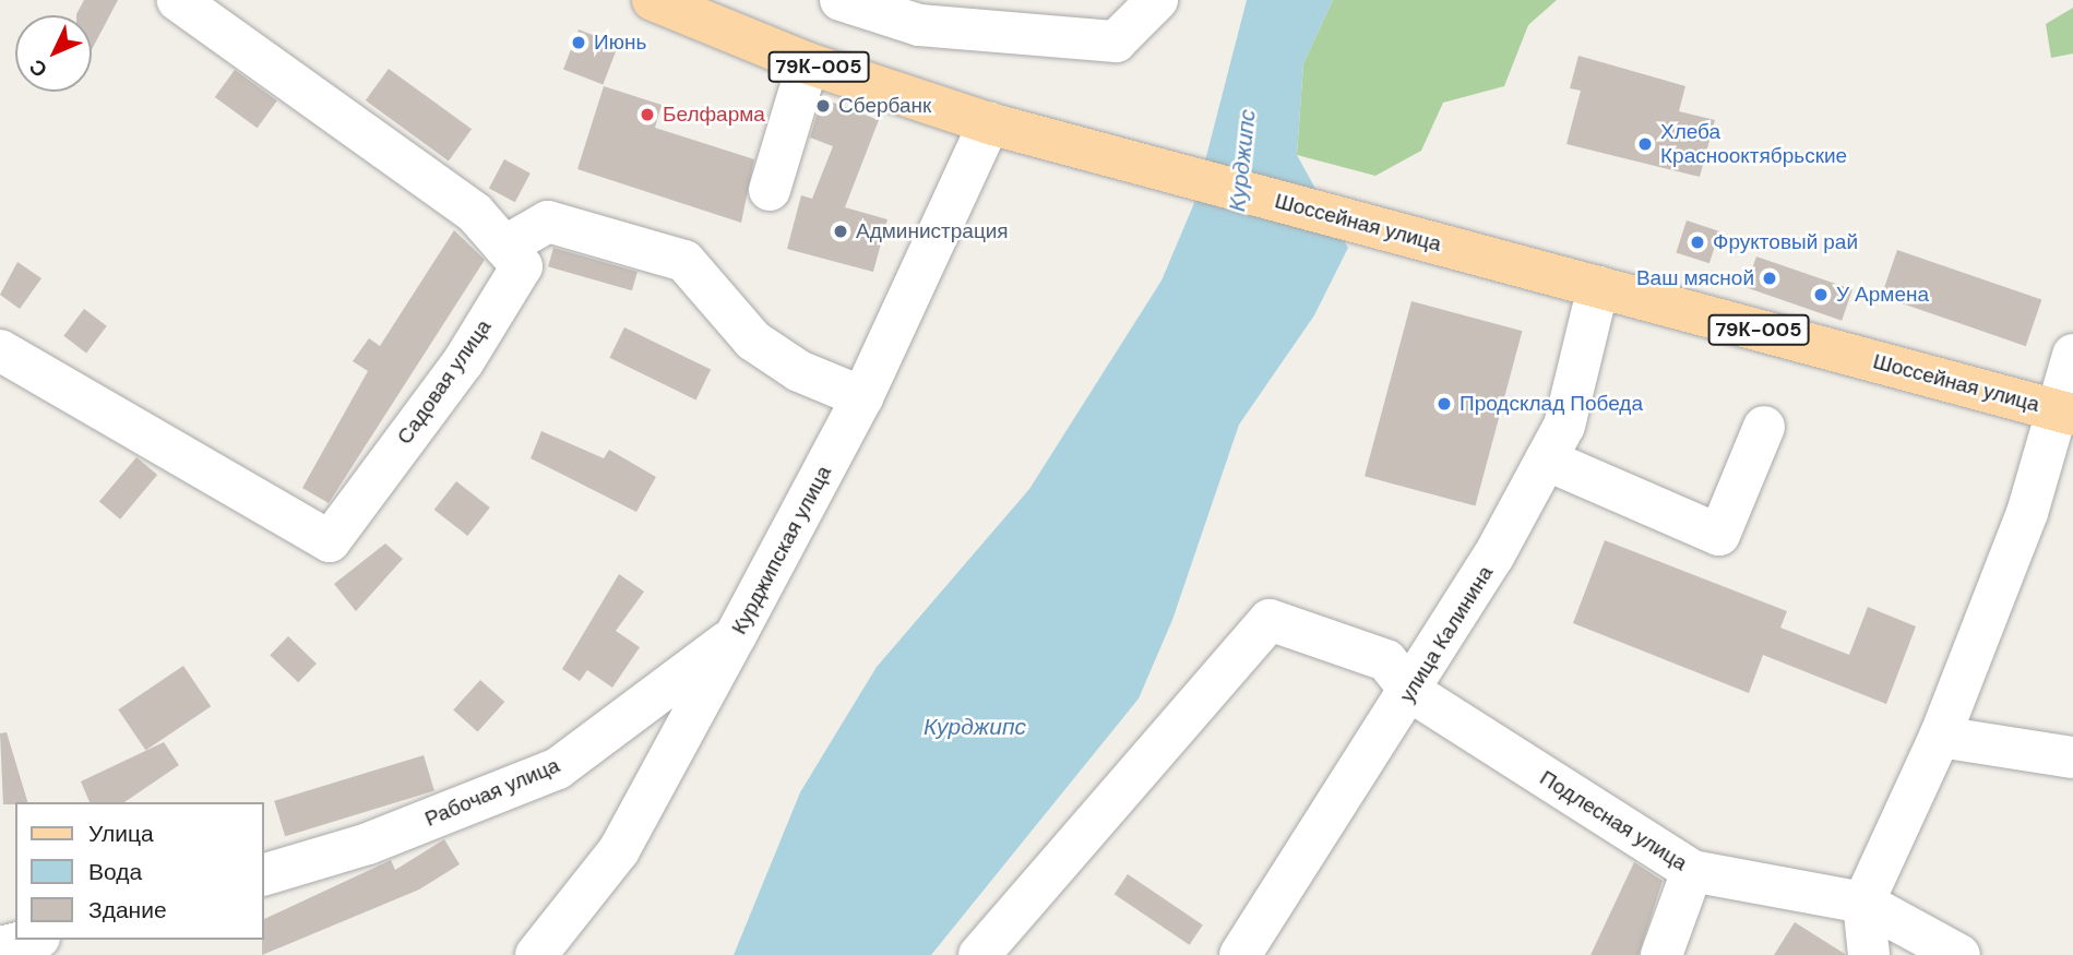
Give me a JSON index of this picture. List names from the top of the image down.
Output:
{
  "streets": {
    "main road": ["79К-005", "Шоссейная улица"],
    "street": [
      "Садовая улица",
      "Курджипская улица",
      "улица Калинина",
      "Рабочая улица",
      "Подлесная улица"
    ]
  },
  "crossings": [
    ["Шоссейная улица", "Курджипская улица"],
    ["Шоссейная улица", "улица Калинина"],
    ["Курджипская улица", "Рабочая улица"],
    ["улица Калинина", "Подлесная улица"]
  ],
  "water": ["Курджипс"],
  "places": [
    "Июнь",
    "Сбербанк",
    "Белфарма",
    "Хлеба Краснооктябрьские",
    "Администрация",
    "Фруктовый рай",
    "Ваш мясной",
    "У Армена",
    "Продсклад Победа"
  ],
  "legend": ["Улица", "Вода", "Здание"],
  "north": "bottom left"
}
